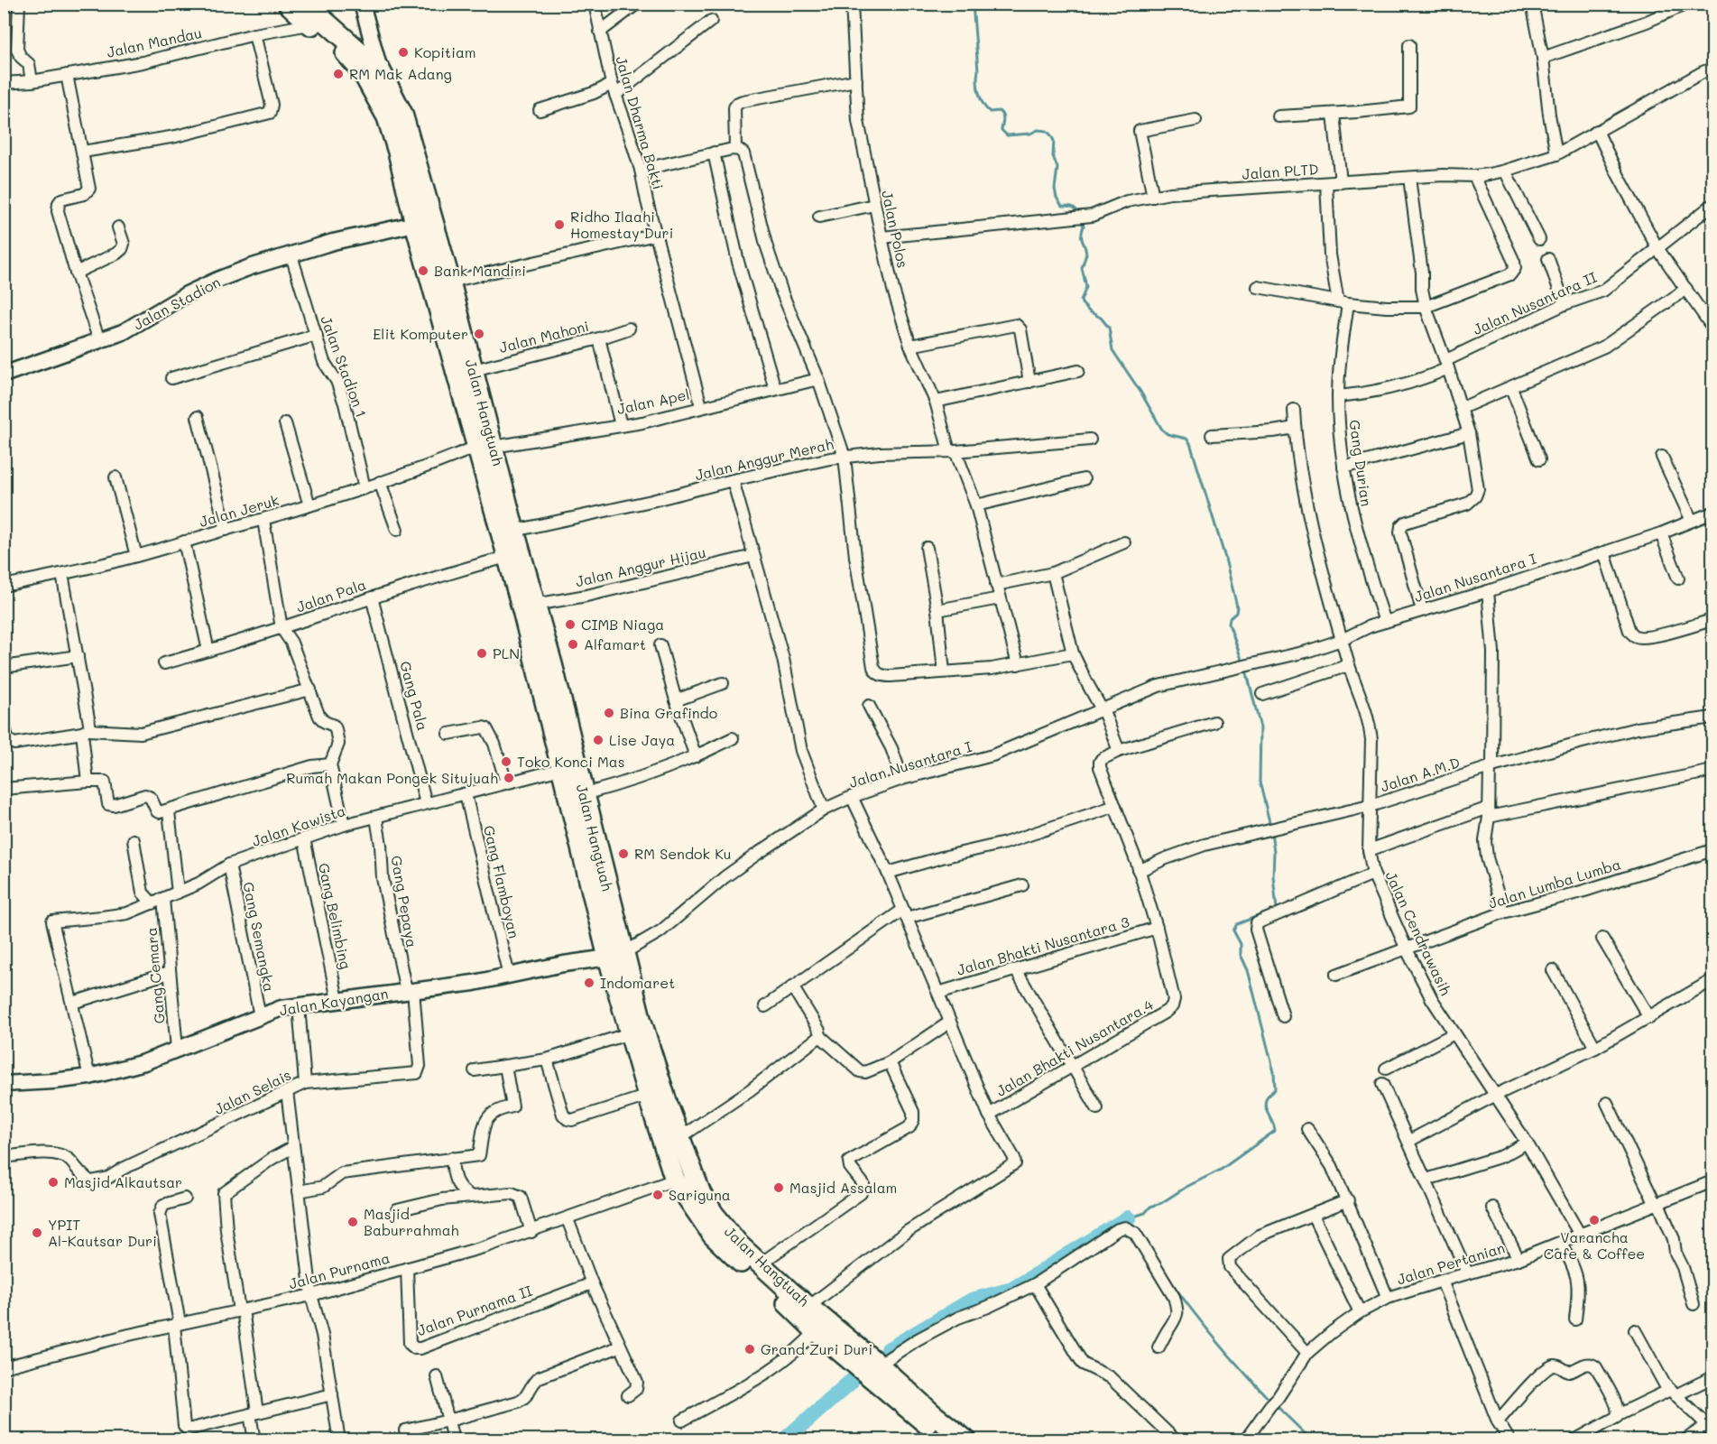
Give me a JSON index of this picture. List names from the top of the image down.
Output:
{
  "streets": {
    "highway": ["Jalan Hangtuah"],
    "street": [
      "Jalan Mandau",
      "Jalan Dharma Bakti",
      "Jalan PLTD",
      "Jalan Polos",
      "Jalan Stadion",
      "Jalan Nusantara II",
      "Jalan Mahoni",
      "Jalan Stadion 1",
      "Jalan Apel",
      "Jalan Anggur Merah",
      "Gang Durian",
      "Jalan Jeruk",
      "Jalan Anggur Hijau",
      "Jalan Nusantara I",
      "Jalan Pala",
      "Gang Pala",
      "Jalan A.M.D",
      "Jalan Kawista",
      "Gang Flamboyan",
      "Jalan Lumba Lumba",
      "Gang Pepaya",
      "Gang Belimbing",
      "Jalan Cendrawasih",
      "Gang Semangka",
      "Jalan Bhakti Nusantara 3",
      "Gang Cemara",
      "Jalan Kayangan",
      "Jalan Bhakti Nusantara.4",
      "Jalan Selais",
      "Jalan Pertanian",
      "Jalan Purnama",
      "Jalan Purnama II"
    ]
  },
  "crossings": [
    ["Jalan Mandau", "Jalan Hangtuah"],
    ["Jalan Dharma Bakti", "Jalan Apel"],
    ["Jalan PLTD", "Jalan Polos"],
    ["Jalan PLTD", "Gang Durian"],
    ["Jalan Polos", "Jalan Anggur Merah"],
    ["Jalan Stadion", "Jalan Stadion 1"],
    ["Jalan Stadion", "Jalan Hangtuah"],
    ["Jalan Nusantara II", "Gang Durian"],
    ["Jalan Mahoni", "Jalan Apel"],
    ["Jalan Mahoni", "Jalan Hangtuah"],
    ["Jalan Stadion 1", "Jalan Jeruk"],
    ["Jalan Apel", "Jalan Hangtuah"],
    ["Jalan Apel", "Jalan Jeruk"],
    ["Jalan Hangtuah", "Jalan Anggur Merah"],
    ["Jalan Hangtuah", "Jalan Jeruk"],
    ["Jalan Hangtuah", "Jalan Anggur Hijau"],
    ["Jalan Hangtuah", "Jalan Nusantara I"],
    ["Jalan Hangtuah", "Jalan Pala"],
    ["Jalan Hangtuah", "Jalan Kawista"],
    ["Jalan Hangtuah", "Jalan Kayangan"],
    ["Jalan Hangtuah", "Jalan Purnama"],
    ["Gang Durian", "Jalan Nusantara I"],
    ["Jalan Nusantara I", "Jalan Cendrawasih"],
    ["Jalan Nusantara I", "Jalan Kayangan"],
    ["Jalan Pala", "Gang Pala"],
    ["Gang Pala", "Jalan Kawista"],
    ["Jalan A.M.D", "Jalan Cendrawasih"],
    ["Jalan Kawista", "Gang Flamboyan"],
    ["Jalan Kawista", "Gang Pepaya"],
    ["Jalan Kawista", "Gang Belimbing"],
    ["Jalan Kawista", "Gang Semangka"],
    ["Jalan Kawista", "Gang Cemara"],
    ["Gang Flamboyan", "Jalan Kayangan"],
    ["Jalan Lumba Lumba", "Jalan Cendrawasih"],
    ["Gang Pepaya", "Jalan Kayangan"],
    ["Gang Pepaya", "Jalan Selais"],
    ["Gang Belimbing", "Jalan Kayangan"],
    ["Jalan Cendrawasih", "Jalan Pertanian"],
    ["Gang Semangka", "Jalan Kayangan"],
    ["Jalan Bhakti Nusantara 3", "Jalan Bhakti Nusantara.4"],
    ["Gang Cemara", "Jalan Kayangan"],
    ["Jalan Kayangan", "Jalan Selais"],
    ["Jalan Purnama", "Jalan Purnama II"]
  ],
  "places": [
    "Kopitiam",
    "RM Mak Adang",
    "Ridho Ilaahi Homestay Duri",
    "Bank Mandiri",
    "Elit Komputer",
    "CIMB Niaga",
    "Alfamart",
    "PLN",
    "Bina Grafindo",
    "Lise Jaya",
    "Toko Konci Mas",
    "Rumah Makan Pongek Situjuah",
    "RM Sendok Ku",
    "Indomaret",
    "Masjid Alkautsar",
    "Masjid Assalam",
    "Sariguna",
    "Varancha Cafe & Coffee",
    "Masjid Baburrahmah",
    "YPIT Al-Kautsar Duri",
    "Grand Zuri Duri"
  ]
}
